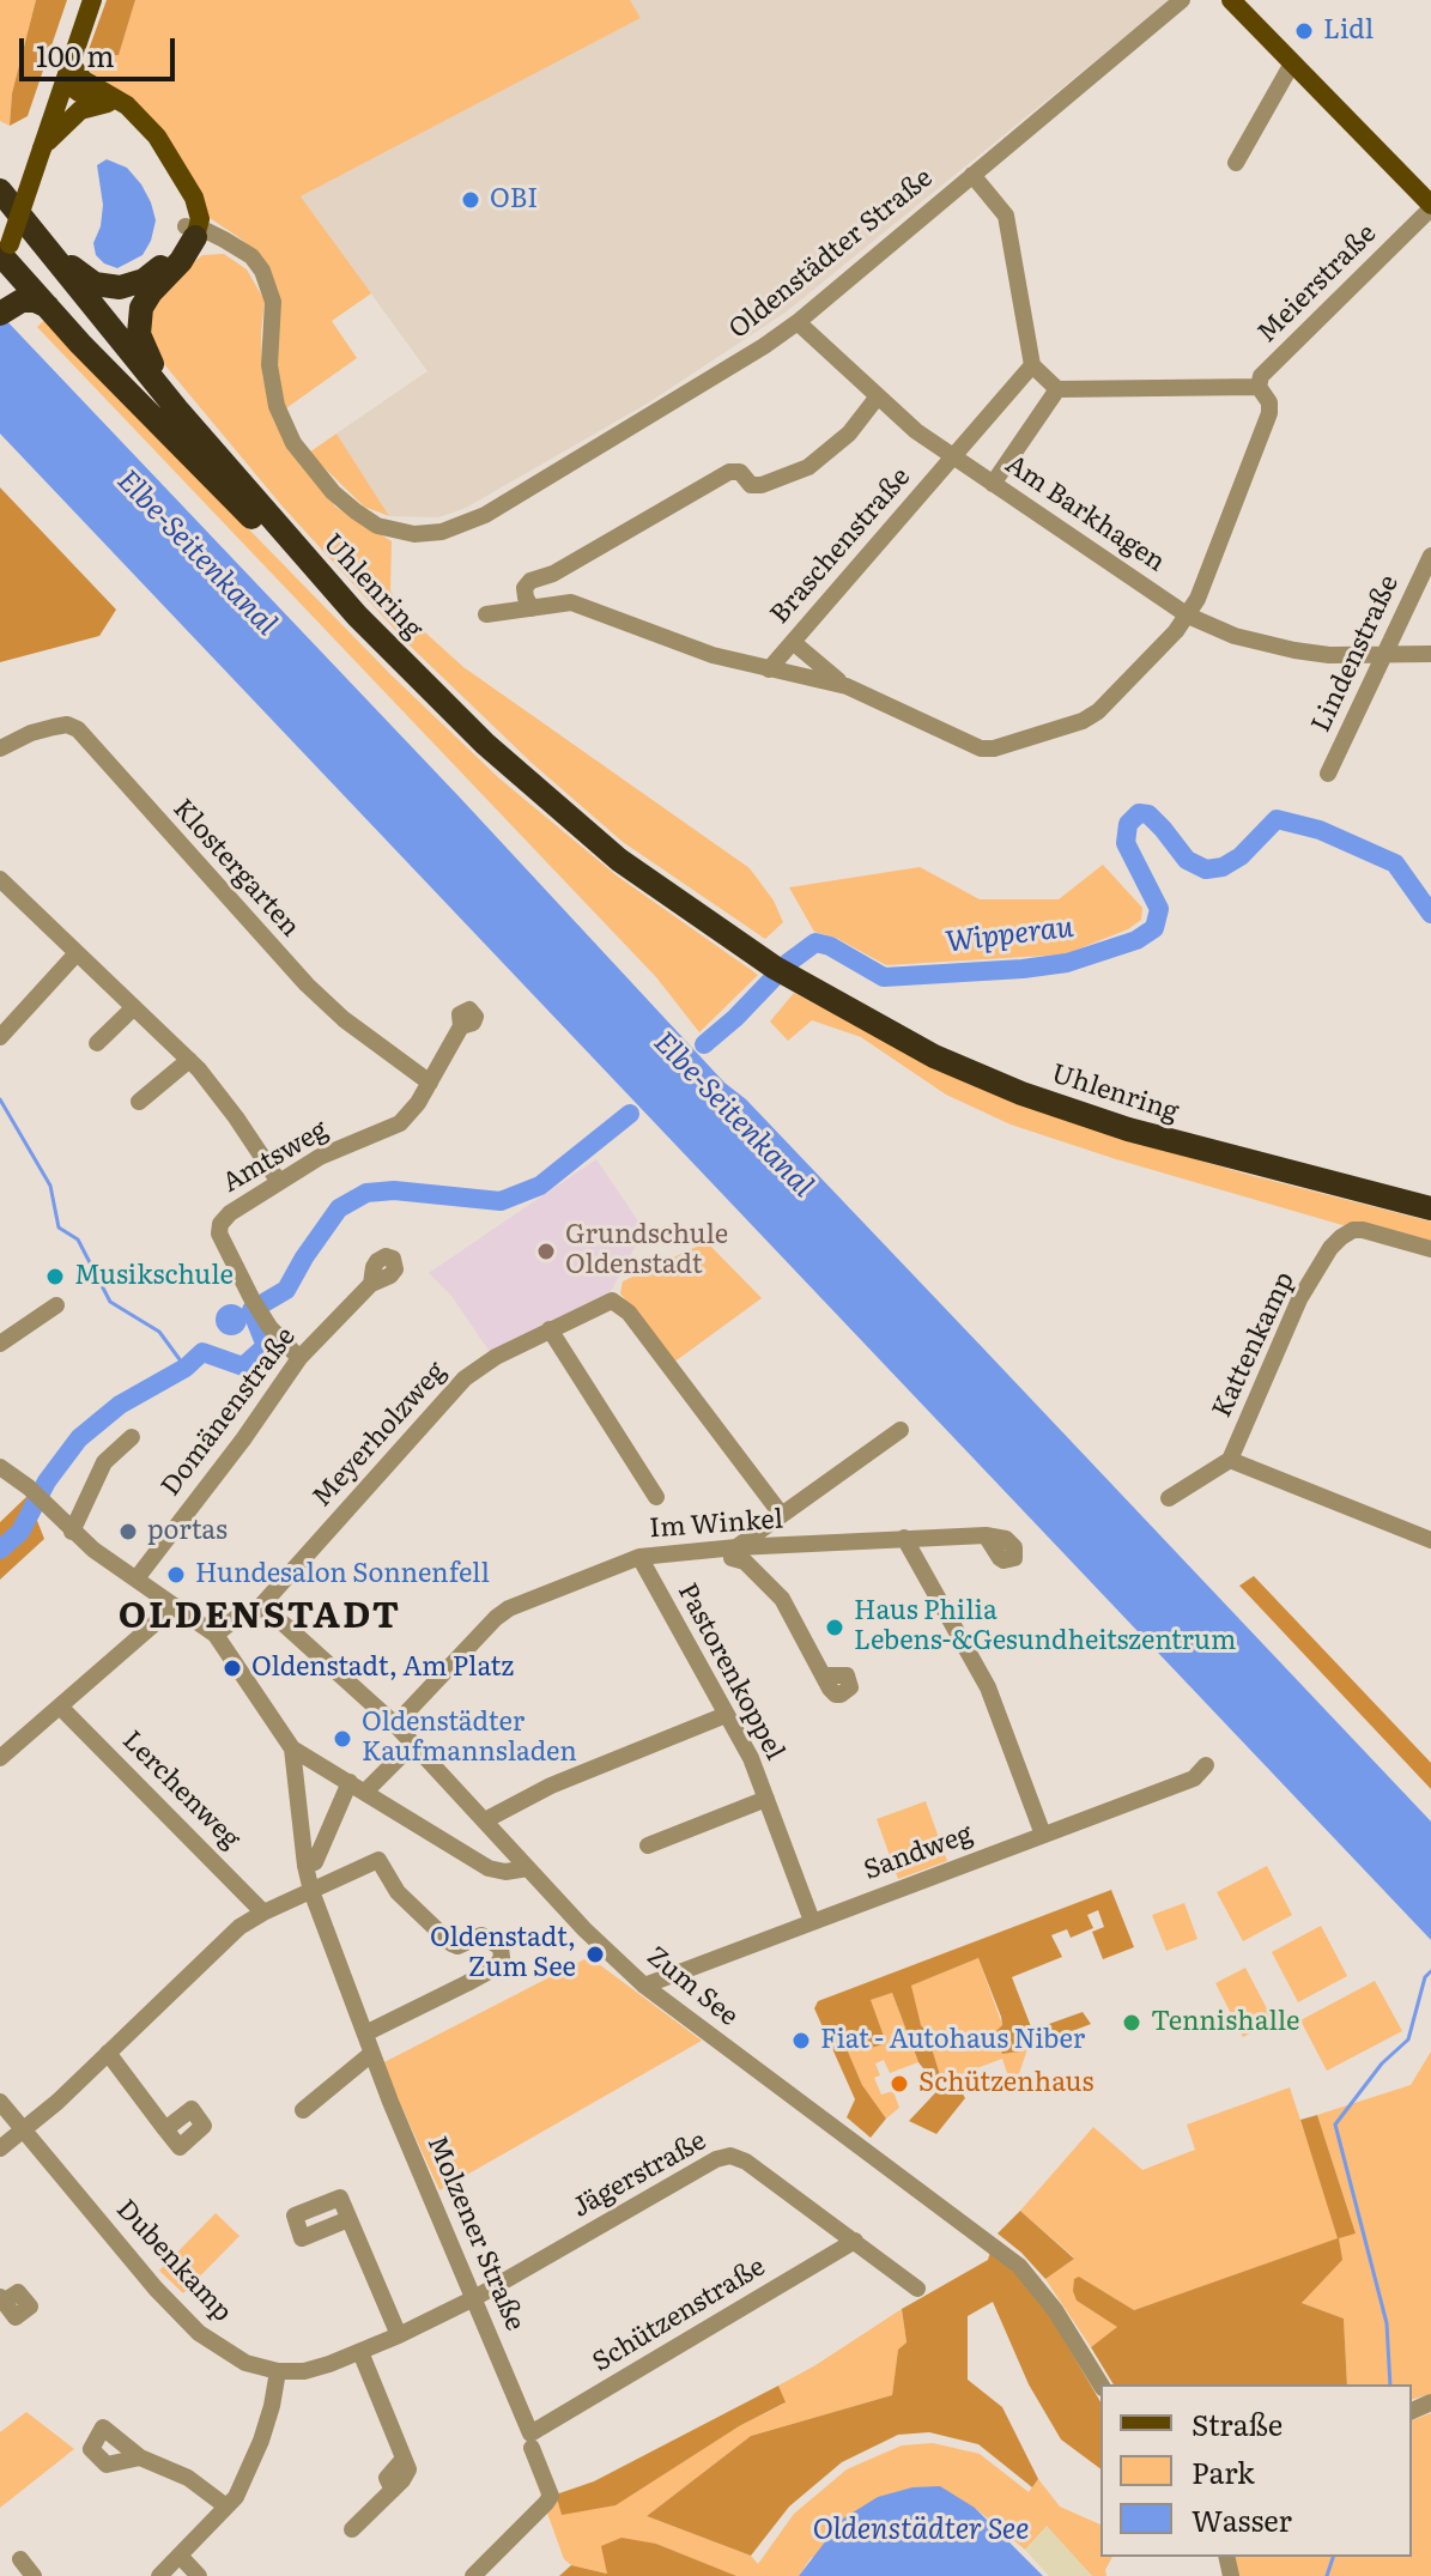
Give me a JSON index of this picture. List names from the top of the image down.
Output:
{
  "streets": {
    "highway": ["Uhlenring"],
    "street": [
      "Oldenstädter Straße",
      "Meierstraße",
      "Am Barkhagen",
      "Braschenstraße",
      "Lindenstraße",
      "Klostergarten",
      "Amtsweg",
      "Kattenkamp",
      "Domänenstraße",
      "Meyerholzweg",
      "Im Winkel",
      "Pastorenkoppel",
      "Lerchenweg",
      "Sandweg",
      "Zum See",
      "Jägerstraße",
      "Molzener Straße",
      "Dubenkamp",
      "Schützenstraße"
    ]
  },
  "crossings": [
    ["Oldenstädter Straße", "Am Barkhagen"],
    ["Am Barkhagen", "Braschenstraße"],
    ["Am Barkhagen", "Lindenstraße"],
    ["Klostergarten", "Amtsweg"],
    ["Amtsweg", "Domänenstraße"],
    ["Meyerholzweg", "Zum See"],
    ["Meyerholzweg", "Molzener Straße"],
    ["Im Winkel", "Pastorenkoppel"],
    ["Im Winkel", "Zum See"],
    ["Pastorenkoppel", "Sandweg"],
    ["Sandweg", "Zum See"],
    ["Jägerstraße", "Molzener Straße"],
    ["Jägerstraße", "Dubenkamp"],
    ["Jägerstraße", "Schützenstraße"],
    ["Molzener Straße", "Dubenkamp"],
    ["Molzener Straße", "Schützenstraße"]
  ],
  "districts": ["OLDENSTADT"],
  "water": ["Elbe-Seitenkanal", "Wipperau", "Oldenstädter See"],
  "places": [
    "Lidl",
    "OBI",
    "Grundschule Oldenstadt",
    "Musikschule",
    "portas",
    "Hundesalon Sonnenfell",
    "Haus Philia Lebens-&Gesundheitszentrum",
    "Oldenstadt, Am Platz",
    "Oldenstädter Kaufmannsladen",
    "Oldenstadt, Zum See",
    "Tennishalle",
    "Fiat - Autohaus Niber",
    "Schützenhaus"
  ],
  "legend": ["Straße", "Park", "Wasser"],
  "scale_bar": "100 m"
}
